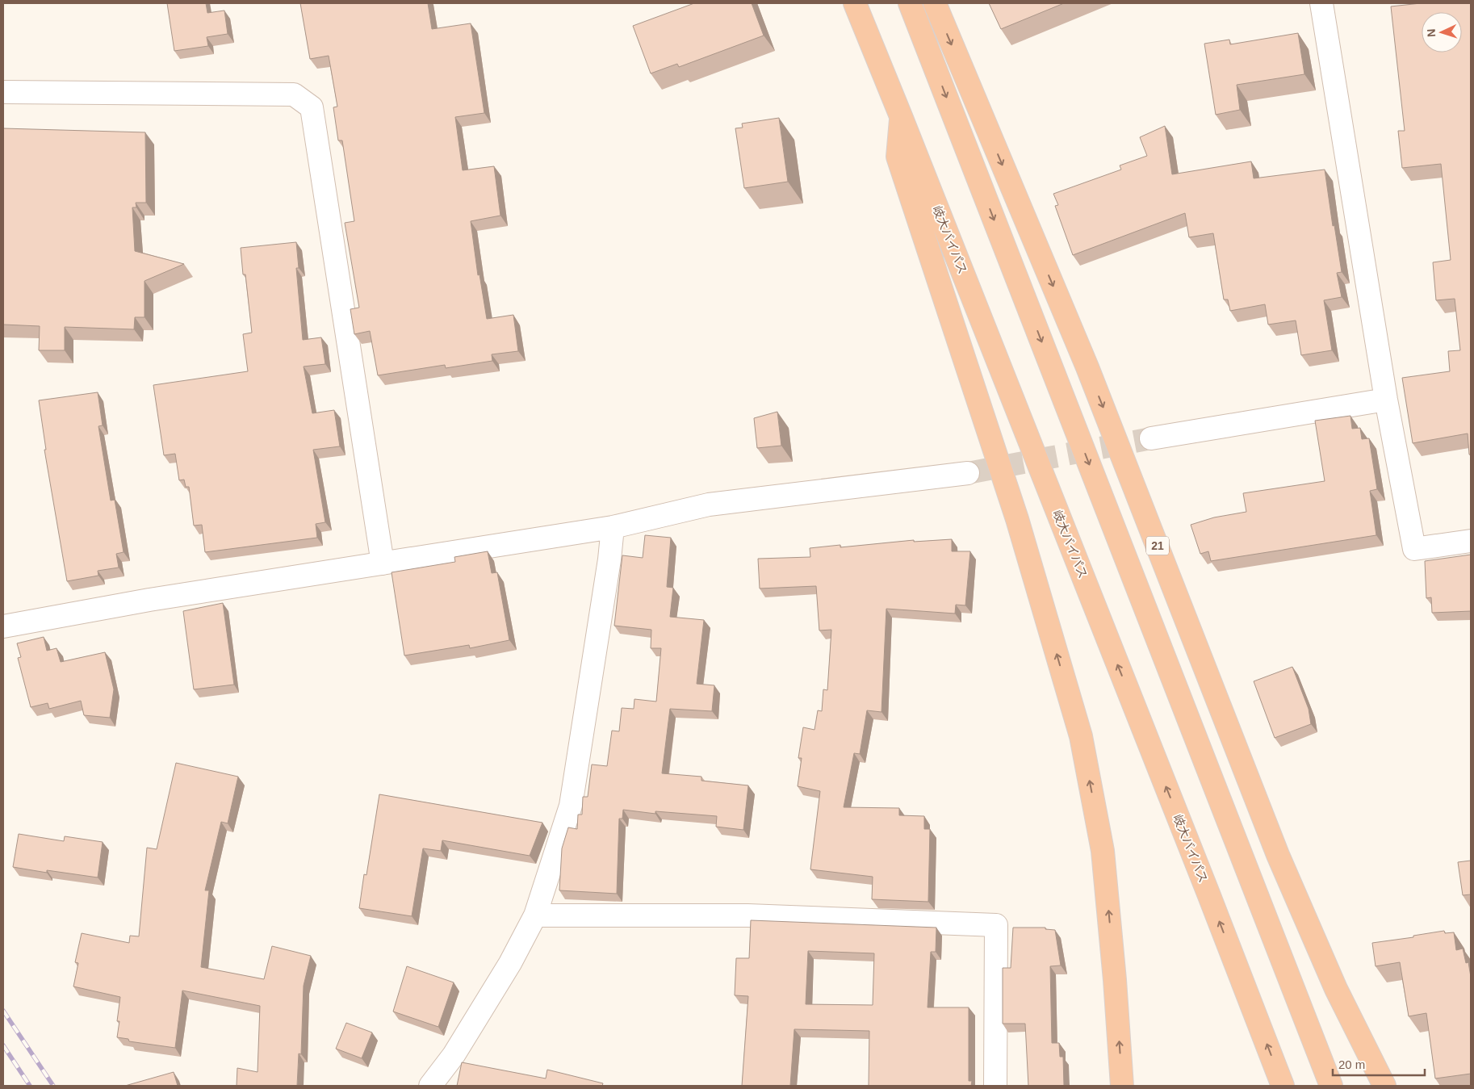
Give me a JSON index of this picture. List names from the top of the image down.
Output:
{
  "streets": {
    "highway": ["岐大バイパス", "21"]
  },
  "scale_bar": "20 m",
  "north": "left"
}
